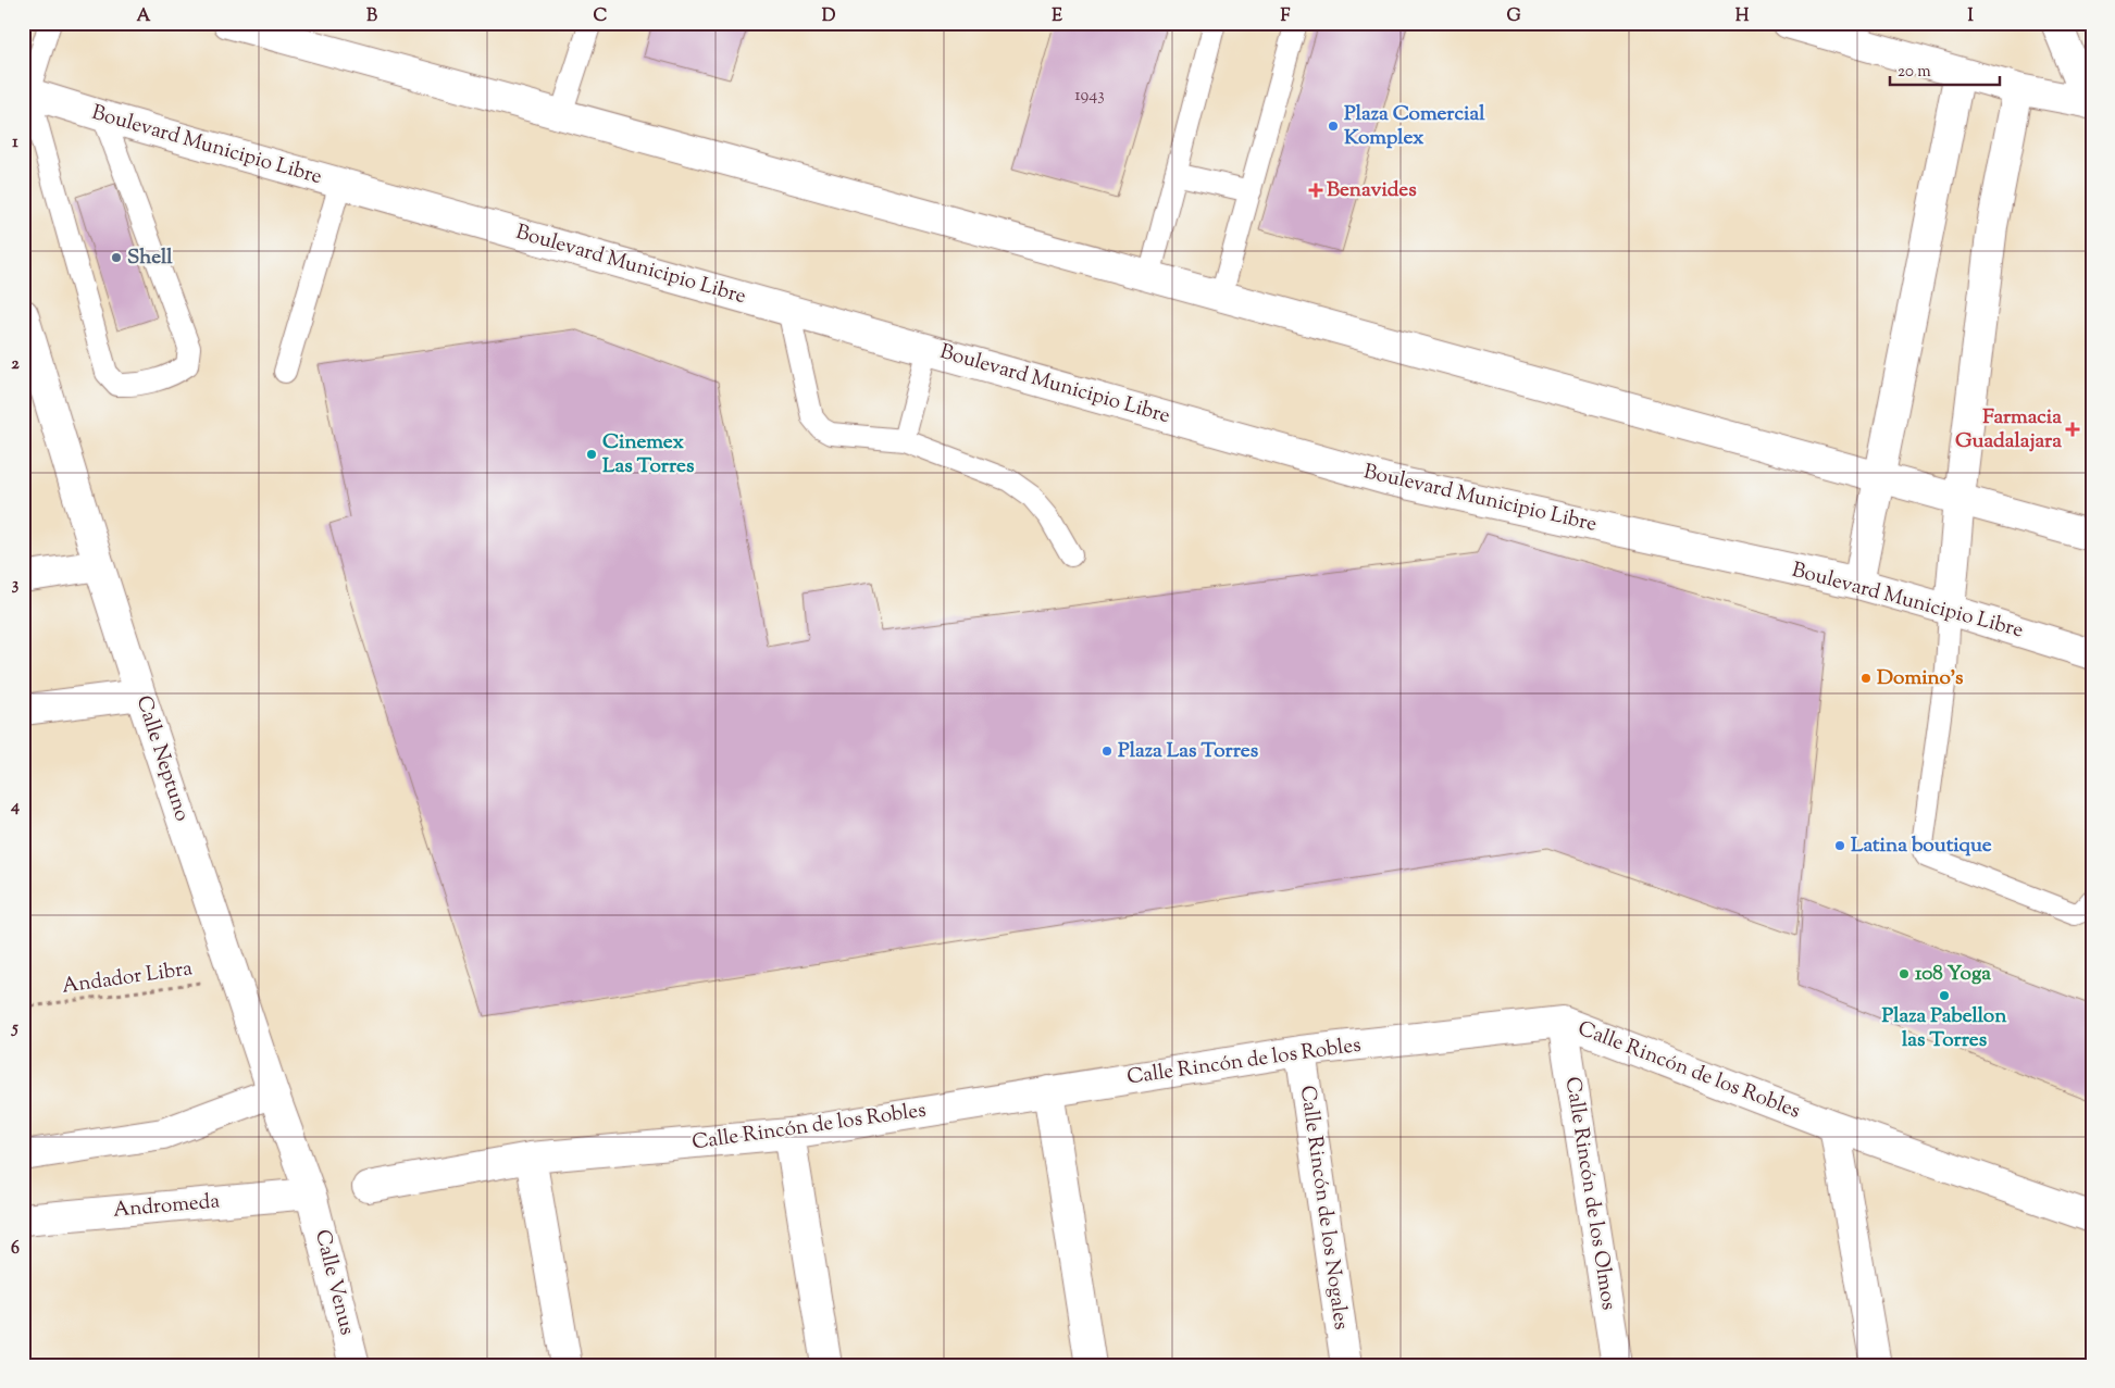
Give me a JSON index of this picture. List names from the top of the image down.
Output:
{
  "streets": {
    "street": [
      "Boulevard Municipio Libre",
      "Calle Neptuno",
      "Calle Rincón de los Robles",
      "Calle Rincón de los Olmos",
      "Andromeda",
      "Calle Rincón de los Nogales",
      "Calle Venus"
    ],
    "path": ["Andador Libra"]
  },
  "crossings": [
    ["Calle Neptuno", "Andador Libra"],
    ["Calle Neptuno", "Andromeda"],
    ["Calle Neptuno", "Calle Venus"],
    ["Calle Rincón de los Robles", "Calle Rincón de los Olmos"],
    ["Calle Rincón de los Robles", "Calle Rincón de los Nogales"],
    ["Andromeda", "Calle Venus"]
  ],
  "places": {
    "other": [
      "Plaza Comercial Komplex",
      "Shell",
      "Cinemex Las Torres",
      "Domino's",
      "Plaza Las Torres",
      "Latina boutique",
      "108 Yoga",
      "Plaza Pabellon las Torres"
    ],
    "health": ["Benavides", "Farmacia Guadalajara"]
  },
  "house_numbers": ["1943"],
  "scale_bar": "20 m",
  "grid": {
    "columns": [
      "A",
      "B",
      "C",
      "D",
      "E",
      "F",
      "G",
      "H",
      "I"
    ],
    "rows": [
      "1",
      "2",
      "3",
      "4",
      "5",
      "6"
    ]
  }
}
